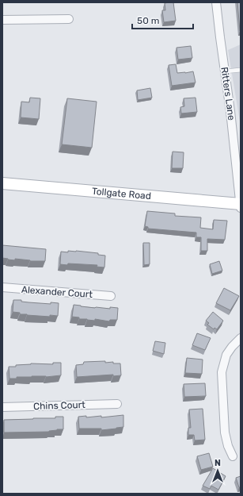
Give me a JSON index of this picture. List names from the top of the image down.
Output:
{
  "streets": {
    "street": [
      "Ritters Lane",
      "Tollgate Road",
      "Alexander Court",
      "Chins Court"
    ]
  },
  "crossings": [
    ["Ritters Lane", "Tollgate Road"]
  ],
  "scale_bar": "50 m",
  "north": "top"
}
